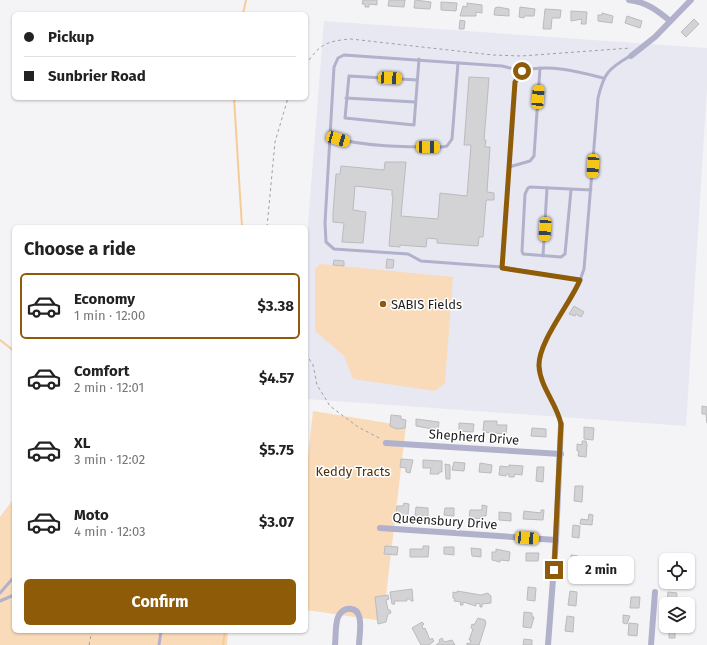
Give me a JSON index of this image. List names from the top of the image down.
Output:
{
  "streets": {
    "street": ["Shepherd Drive", "Queensbury Drive"]
  },
  "parks": ["Keddy Tracts"],
  "places": ["SABIS Fields"],
  "page": {
    "banner": ["Pickup", "Sunbrier Road"],
    "heading": "Choose a ride",
    "list": [
      {
        "name": "Economy",
        "note": "1 min · 12:00",
        "value": "$3.38"
      },
      {
        "name": "Comfort",
        "note": "2 min · 12:01",
        "value": "$4.57"
      },
      {
        "name": "XL",
        "note": "3 min · 12:02",
        "value": "$5.75"
      },
      {
        "name": "Moto",
        "note": "4 min · 12:03",
        "value": "$3.07"
      }
    ],
    "bubble": "2 min",
    "buttons": "Confirm"
  }
}
